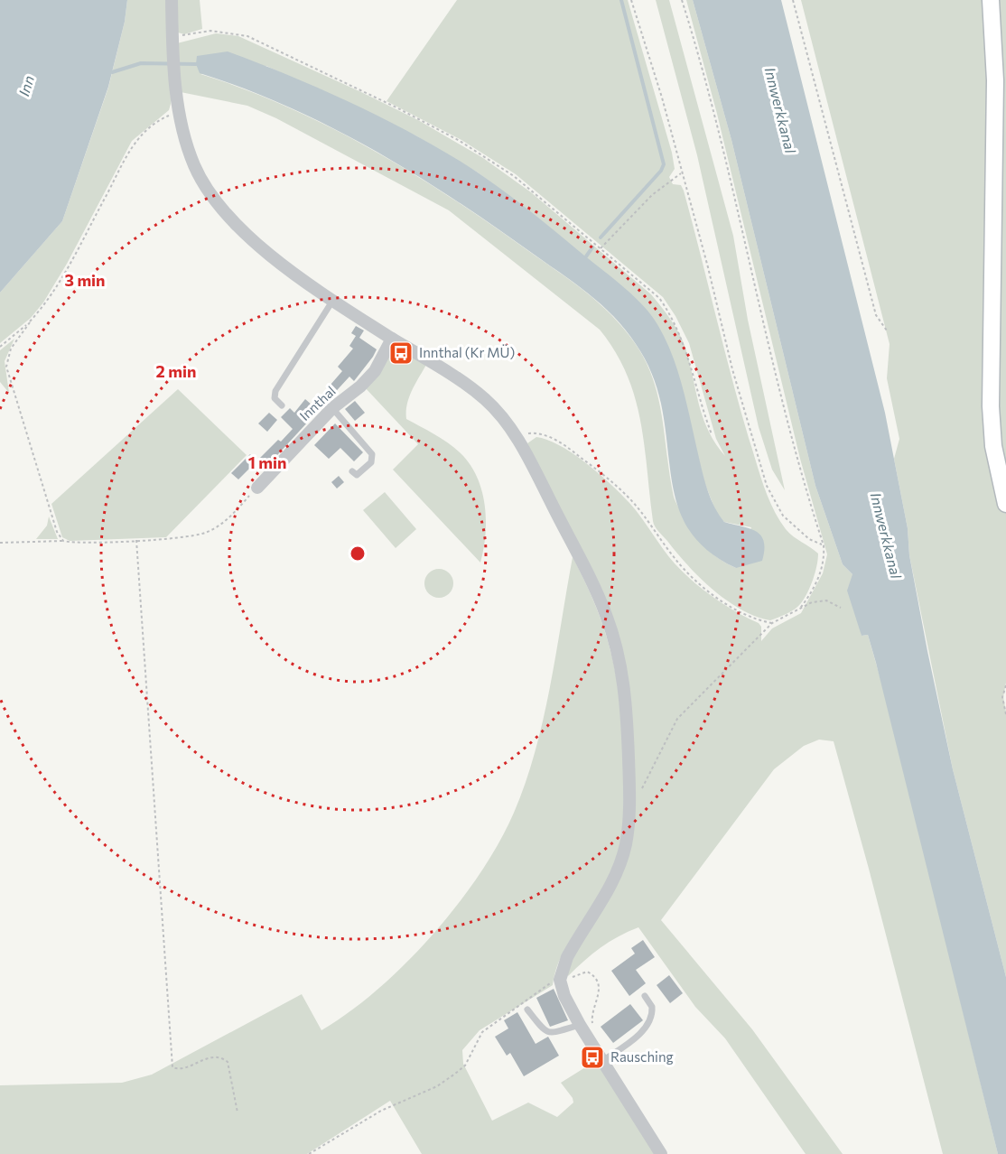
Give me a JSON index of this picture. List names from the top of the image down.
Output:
{
  "streets": {
    "street": ["Innthal"]
  },
  "water": ["Inn", "Innwerkkanal"],
  "places": {
    "bus stop": ["Innthal (Kr MÜ)", "Rausching"]
  },
  "rings": ["3 min", "2 min", "1 min"]
}
